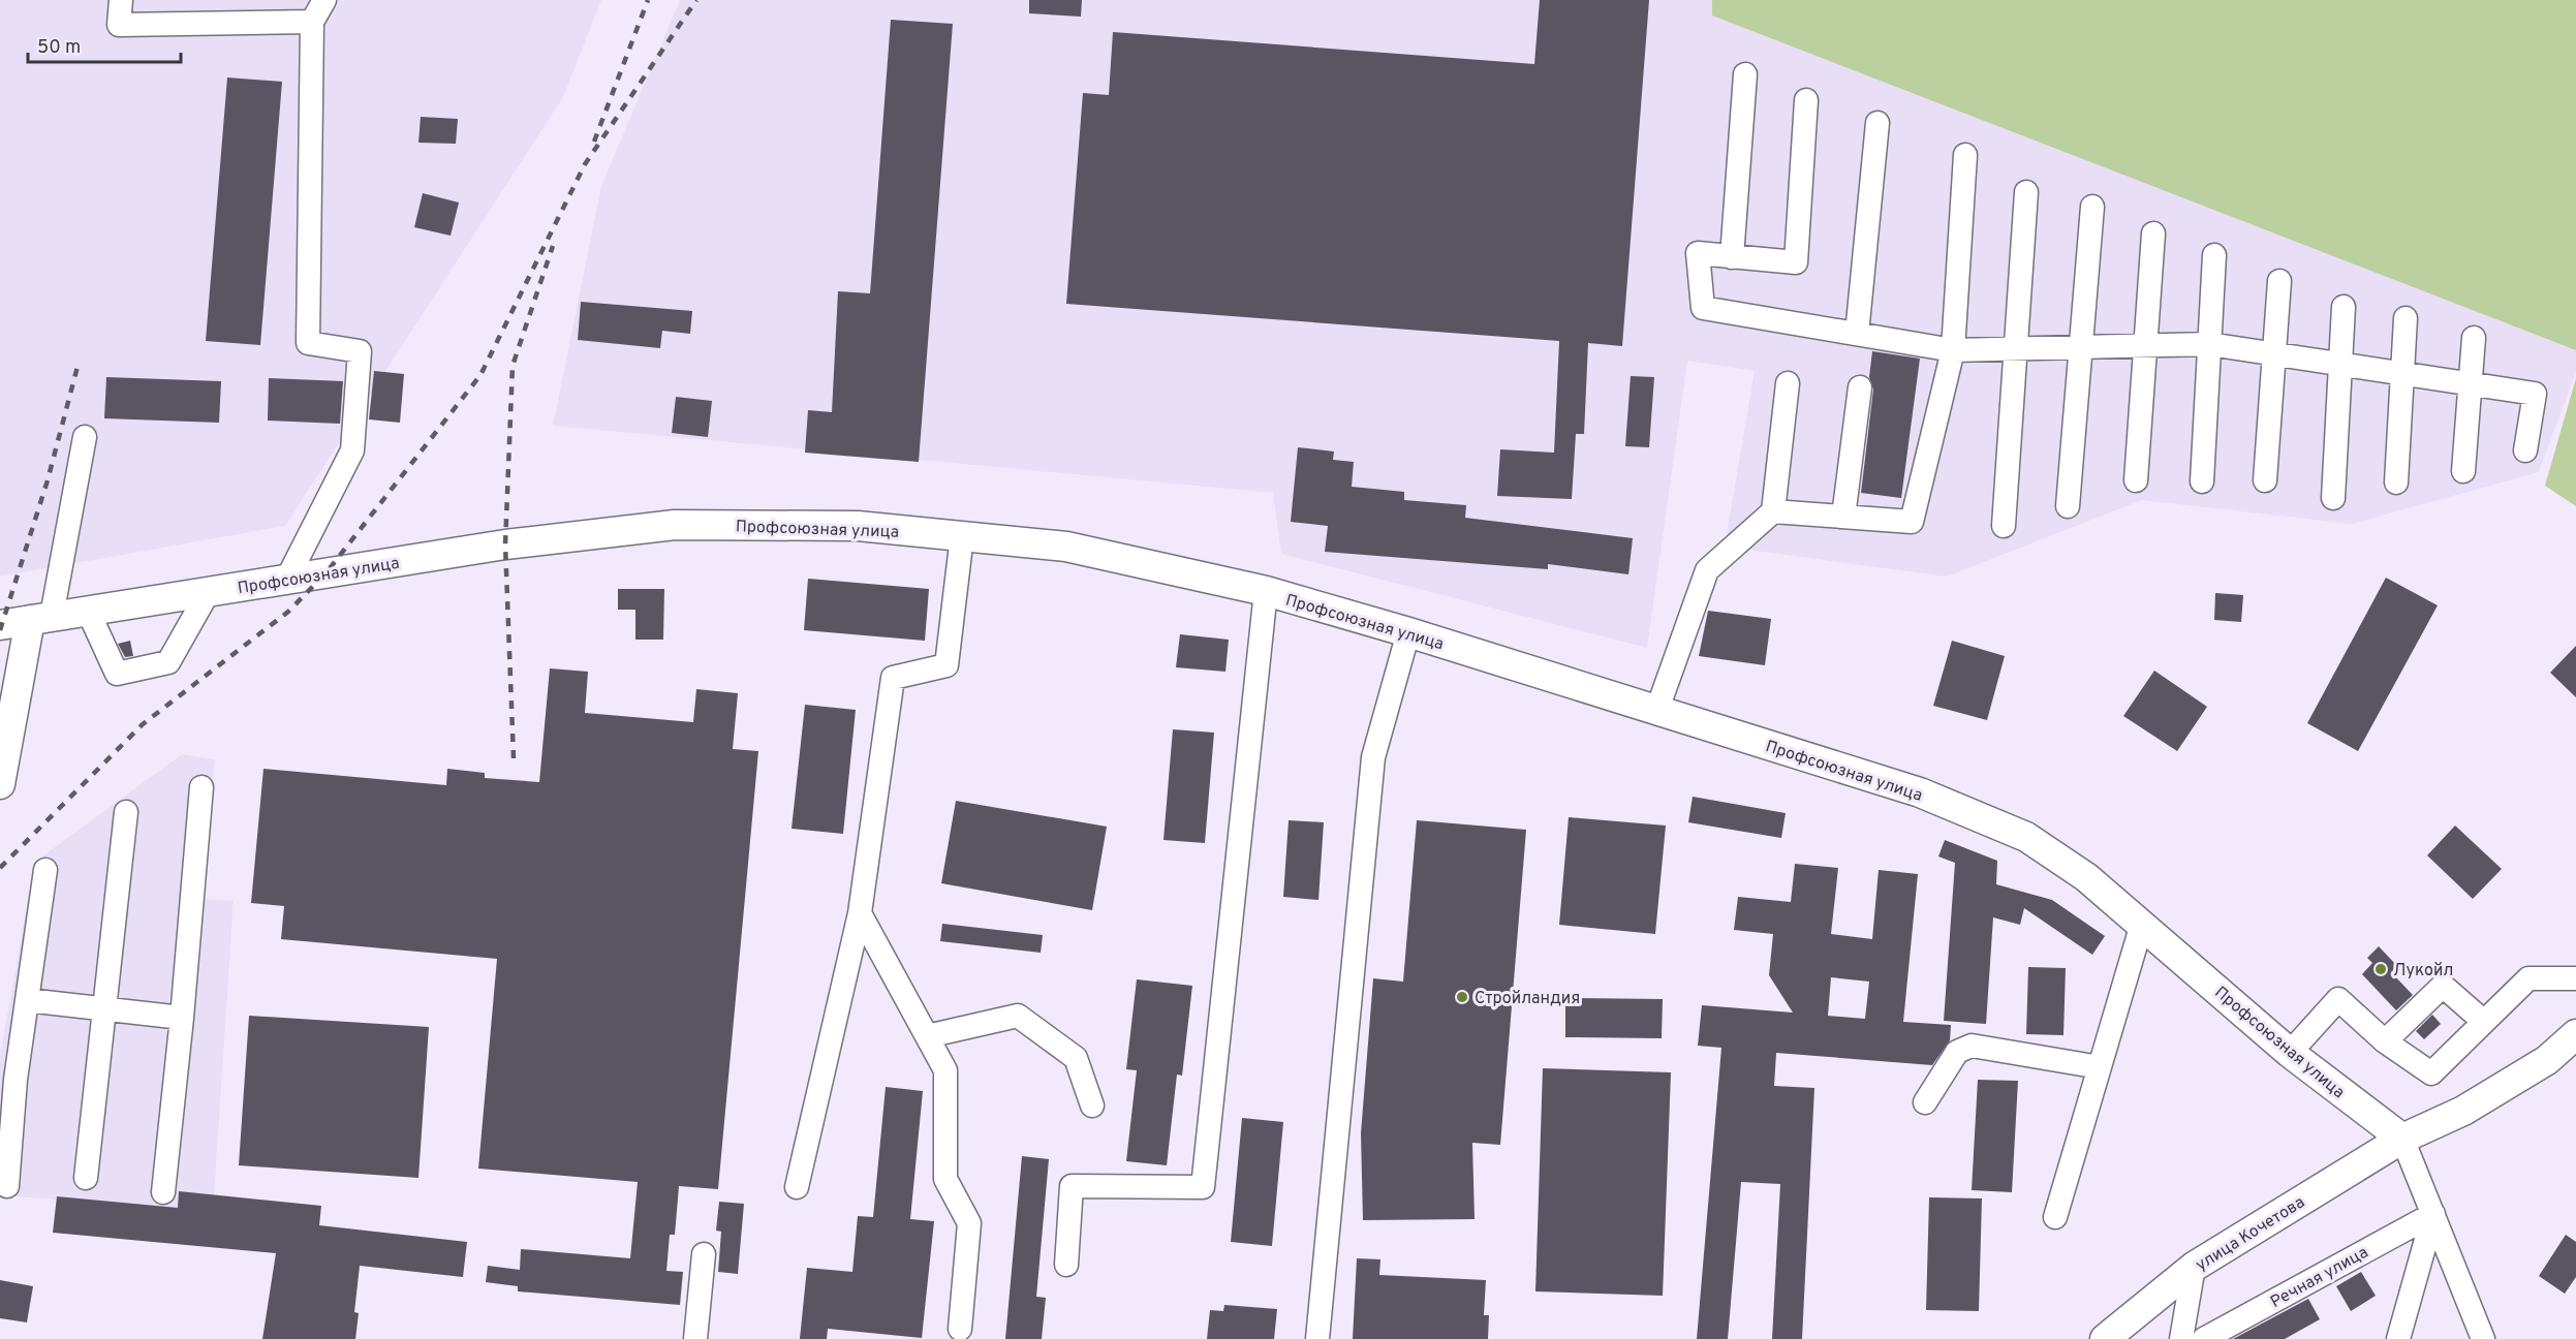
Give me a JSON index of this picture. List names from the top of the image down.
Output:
{
  "streets": {
    "main road": ["Профсоюзная улица", "улица Кочетова"],
    "street": ["Речная улица"]
  },
  "crossings": [
    ["Профсоюзная улица", "улица Кочетова"]
  ],
  "places": ["Лукойл", "Стройландия"],
  "scale_bar": "50 m"
}
